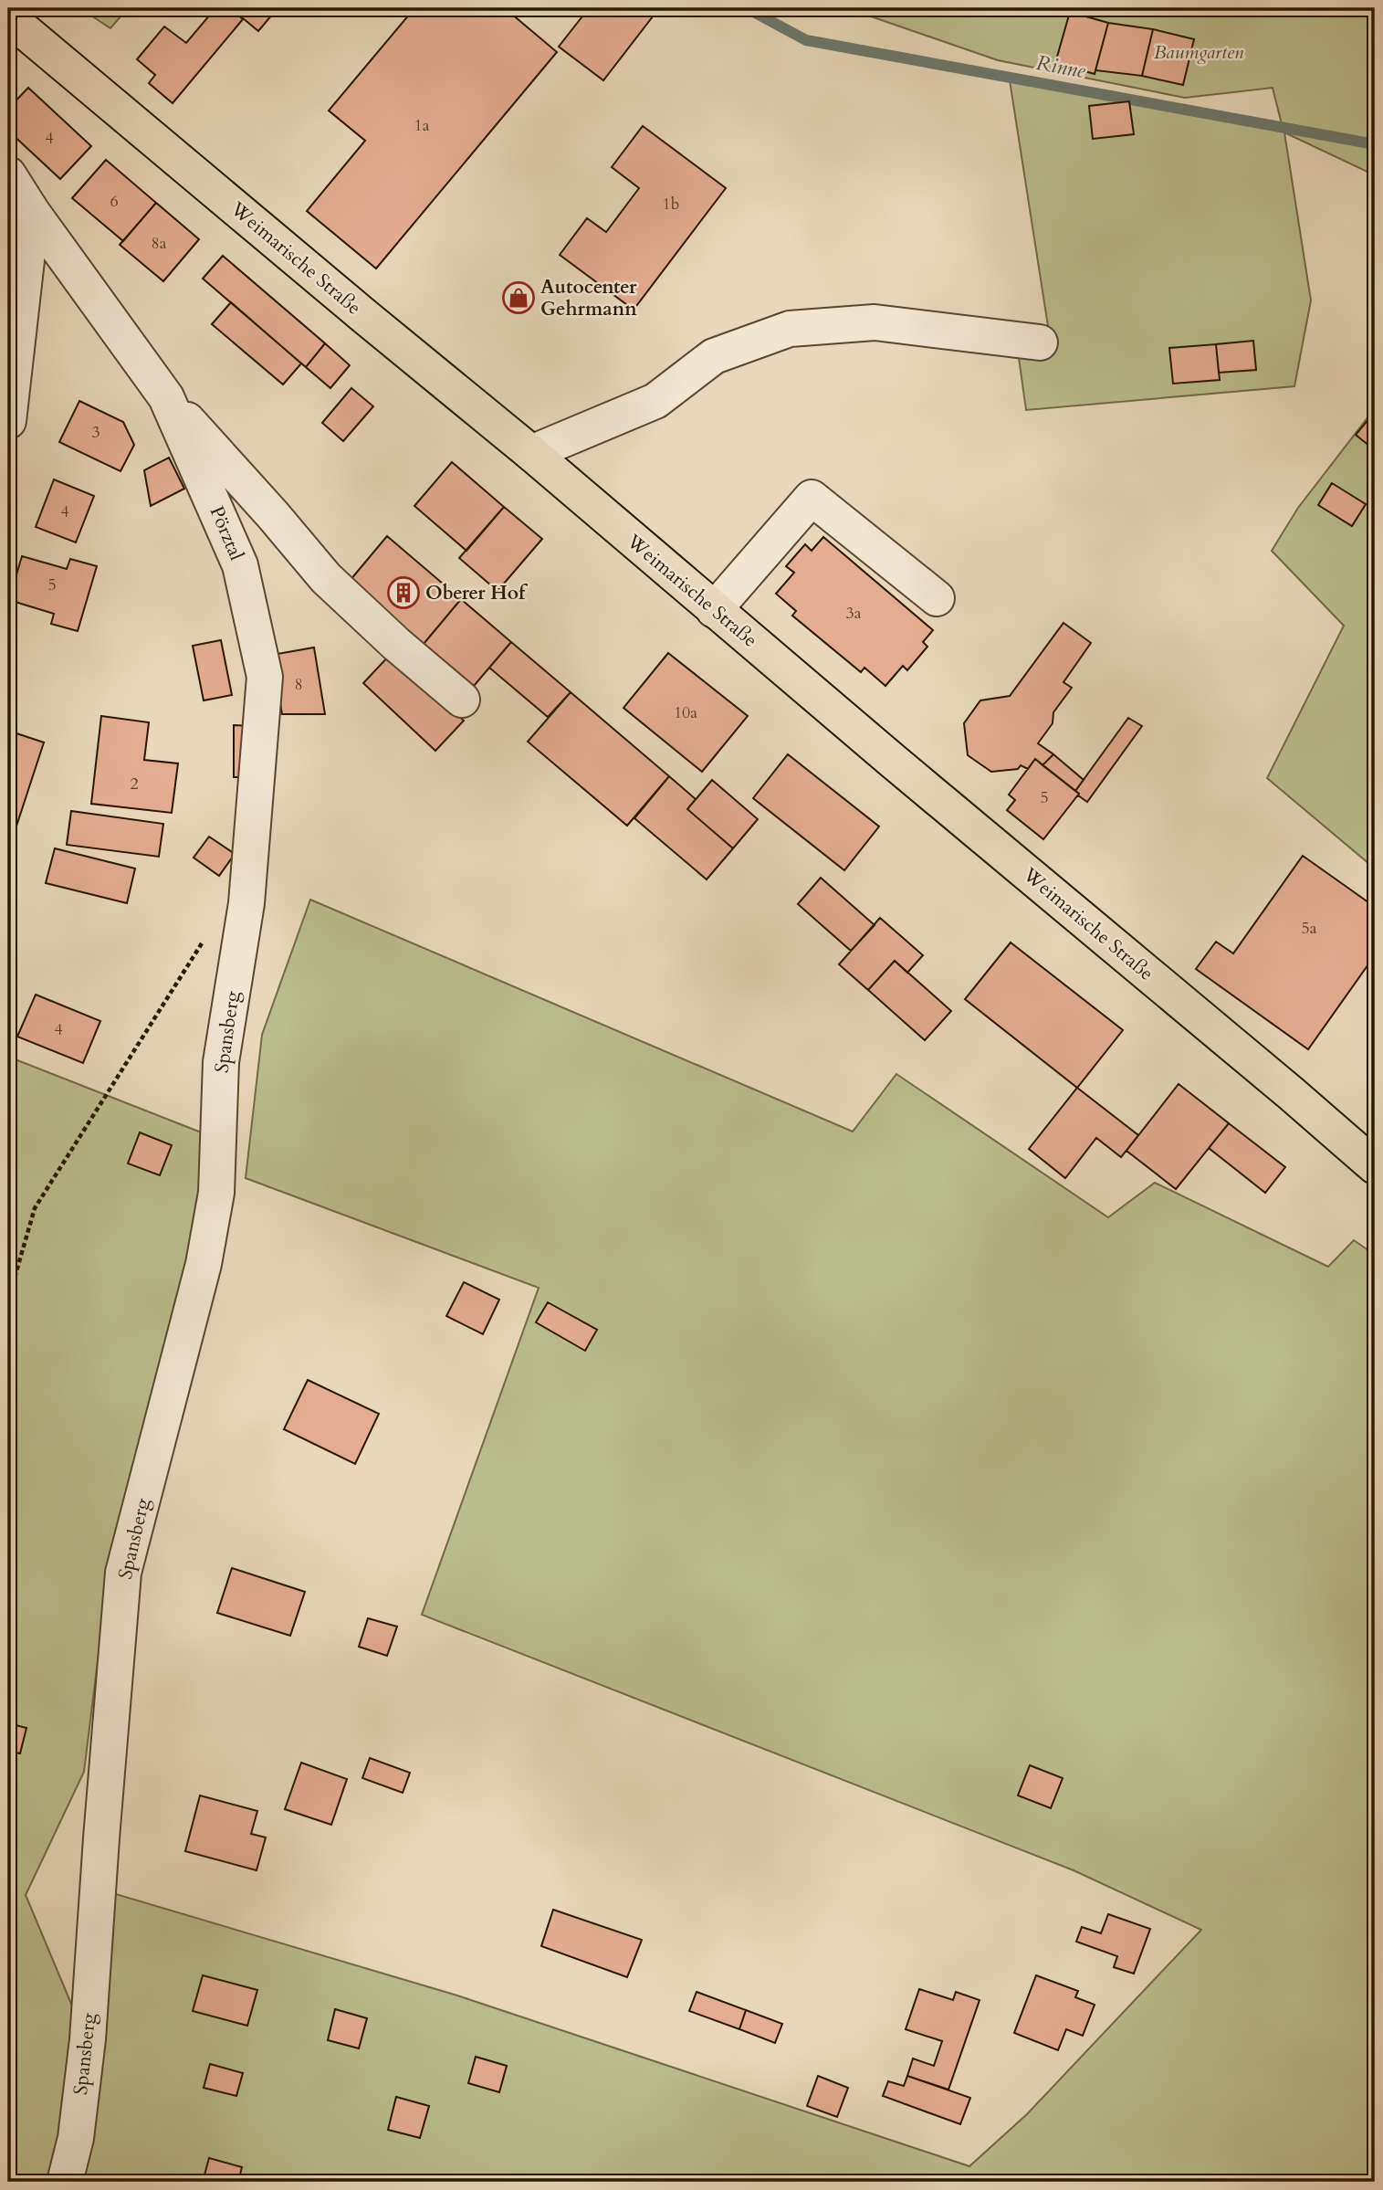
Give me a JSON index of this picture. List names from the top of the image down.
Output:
{
  "streets": {
    "main road": ["Weimarische Straße"],
    "street": ["Pörztal", "Spansberg"]
  },
  "crossings": [
    ["Pörztal", "Spansberg"]
  ],
  "water": ["Rinne"],
  "parks": ["Baumgarten"],
  "places": {
    "shop": ["Autocenter Gehrmann"],
    "building": ["Oberer Hof"]
  },
  "house_numbers": [
    "1a",
    "4",
    "6",
    "1b",
    "8a",
    "3",
    "4",
    "5",
    "3a",
    "8",
    "10a",
    "2",
    "5",
    "5a",
    "4"
  ]
}
